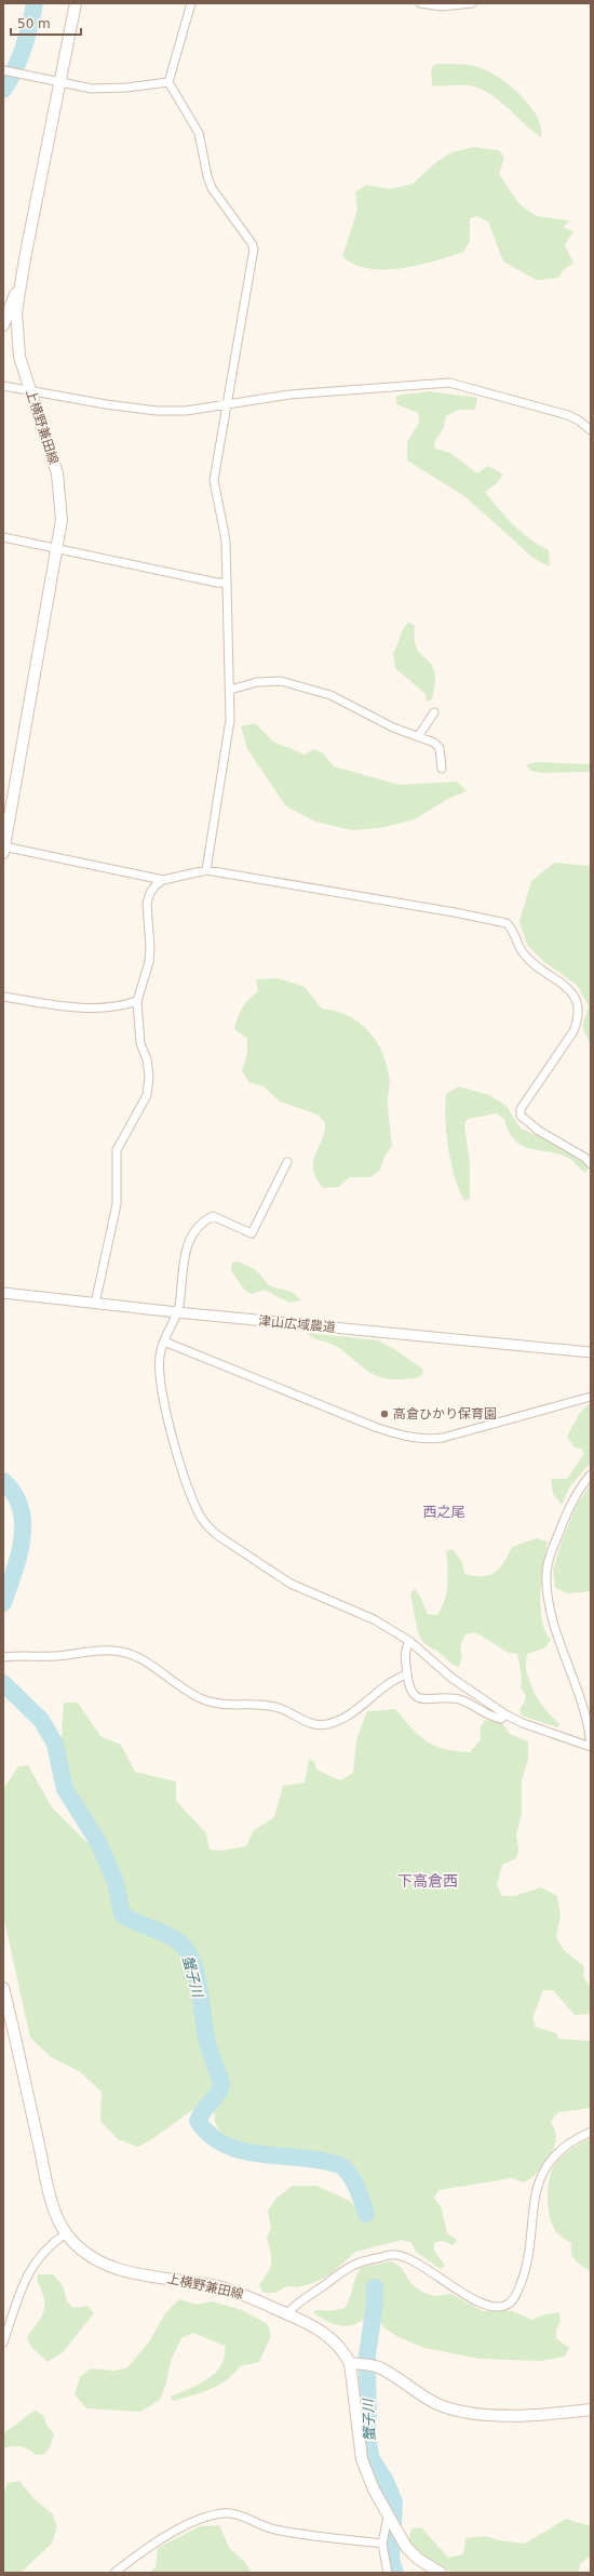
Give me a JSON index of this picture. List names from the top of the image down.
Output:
{
  "streets": {
    "main road": ["上横野兼田線"],
    "street": ["津山広域農道"]
  },
  "districts": ["西之尾", "下高倉西"],
  "water": ["蟹子川"],
  "places": ["高倉ひかり保育園"],
  "scale_bar": "50 m"
}
